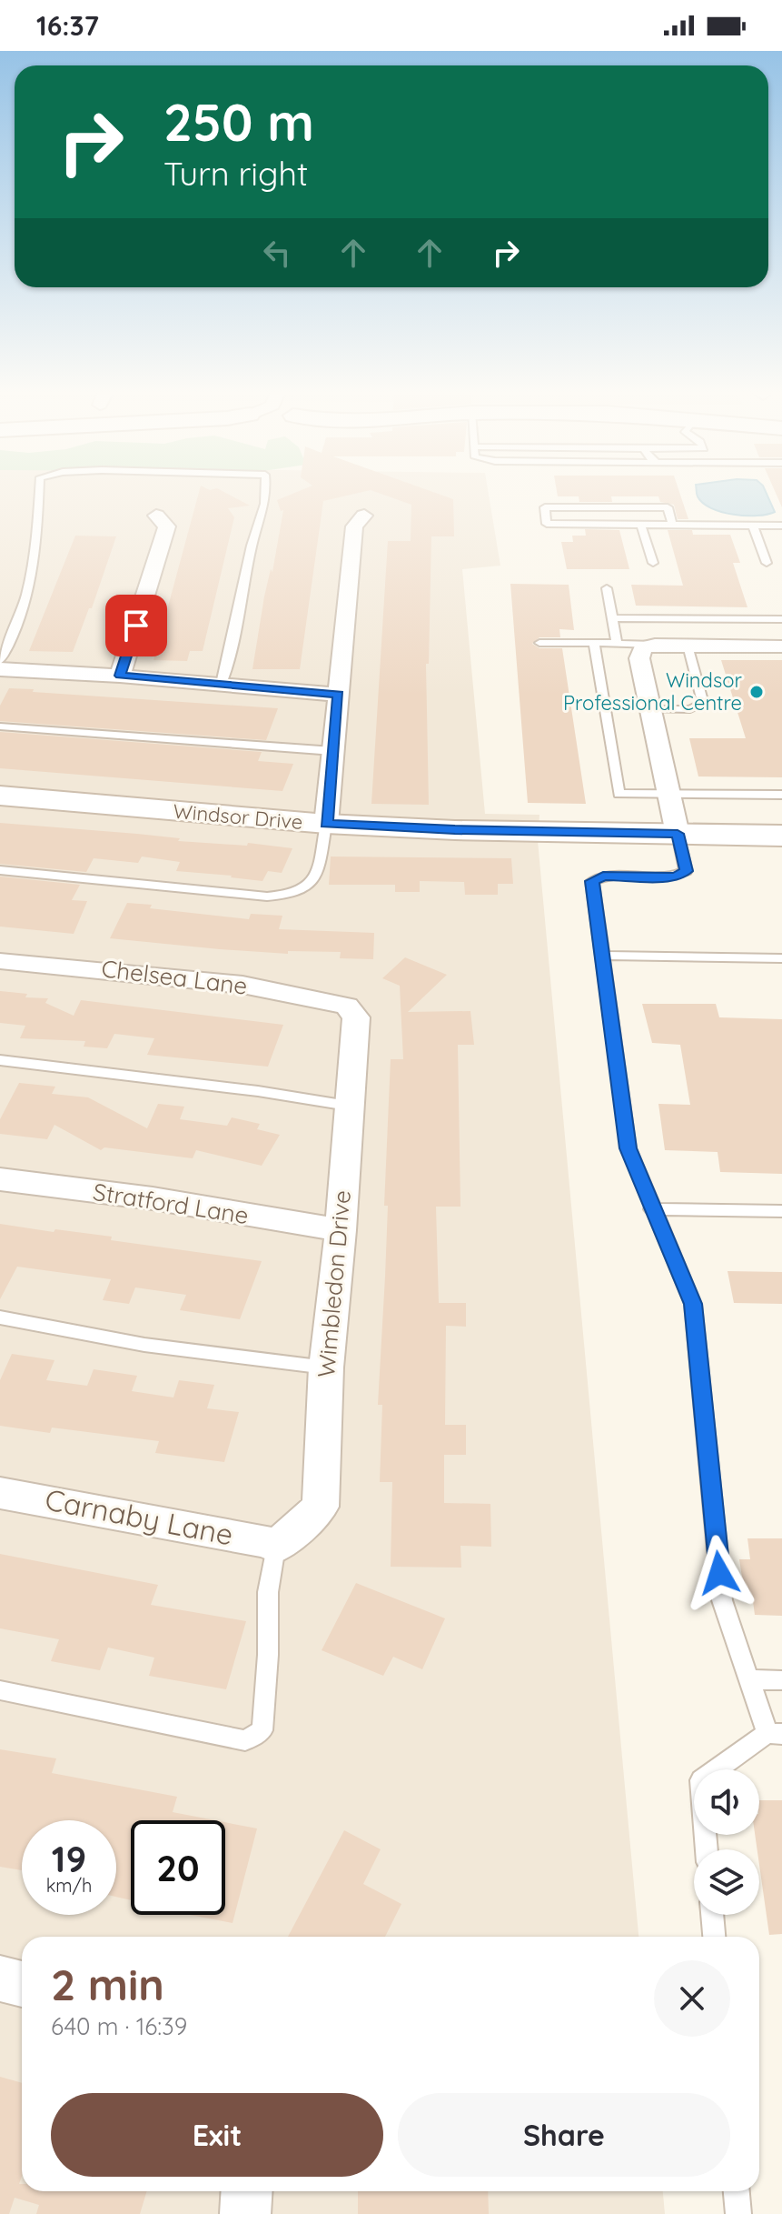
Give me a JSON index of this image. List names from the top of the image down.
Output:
{
  "streets": {
    "street": [
      "Windsor Drive",
      "Chelsea Lane",
      "Stratford Lane",
      "Wimbledon Drive",
      "Carnaby Lane"
    ]
  },
  "crossings": [
    ["Chelsea Lane", "Wimbledon Drive"],
    ["Stratford Lane", "Wimbledon Drive"],
    ["Wimbledon Drive", "Carnaby Lane"]
  ],
  "places": ["Windsor Professional Centre"],
  "page": {
    "status": "16:37",
    "turn": ["250 m", "Turn right"],
    "speed": "19 km/h",
    "limit": "20",
    "heading": ["2 min", "640 m · 16:39"],
    "buttons": ["Exit", "Share"]
  }
}
